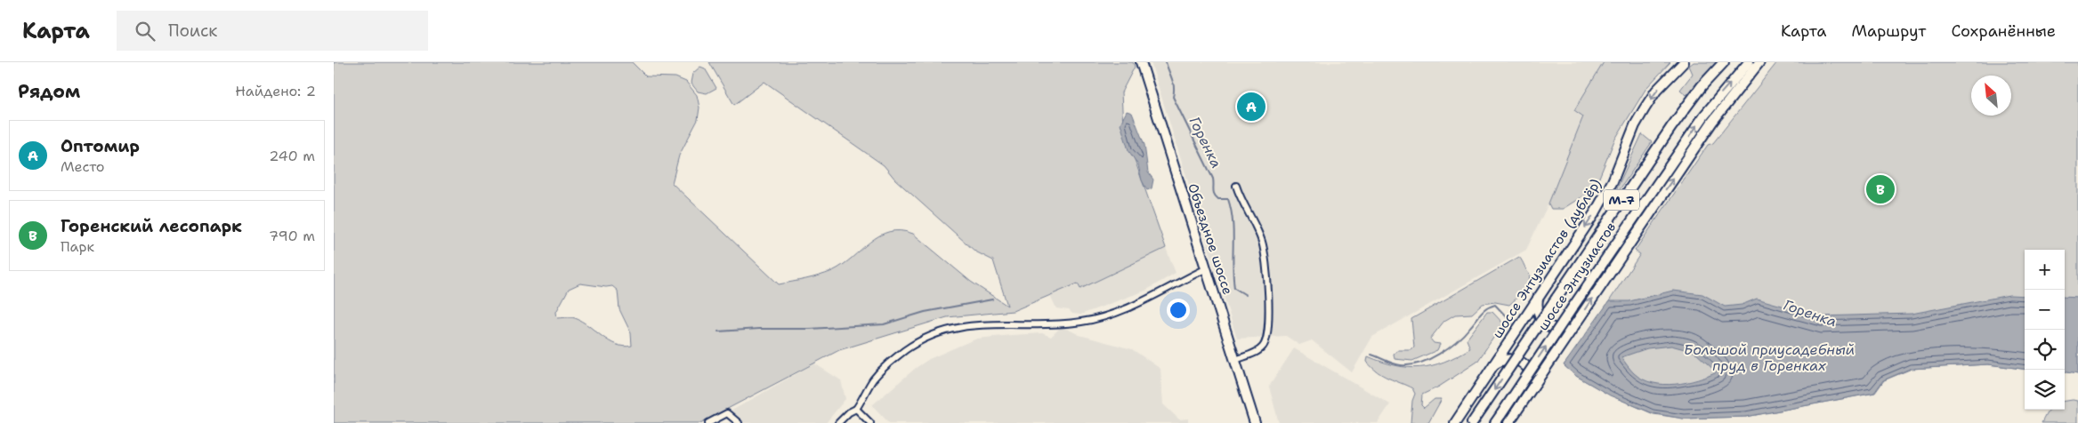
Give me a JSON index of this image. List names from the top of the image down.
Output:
{
  "streets": {
    "main road": [
      "М-7",
      "Объездное шоссе",
      "шоссе Энтузиастов (дублёр)",
      "шоссе Энтузиастов"
    ]
  },
  "water": ["Горенка", "Большой приусадебный пруд в Горенках"],
  "north": "top left",
  "page": {
    "header": "Карта",
    "search": "Поиск",
    "nav": ["Карта", "Маршрут", "Сохранённые"],
    "heading": ["Рядом", "Найдено: 2"],
    "pins": ["A", "B"],
    "list": [
      {
        "mark": "A",
        "name": "Оптомир",
        "note": "Место",
        "value": "240 m"
      },
      {
        "mark": "B",
        "name": "Горенский лесопарк",
        "note": "Парк",
        "value": "790 m"
      }
    ],
    "map_buttons": ["+", "−"]
  }
}
